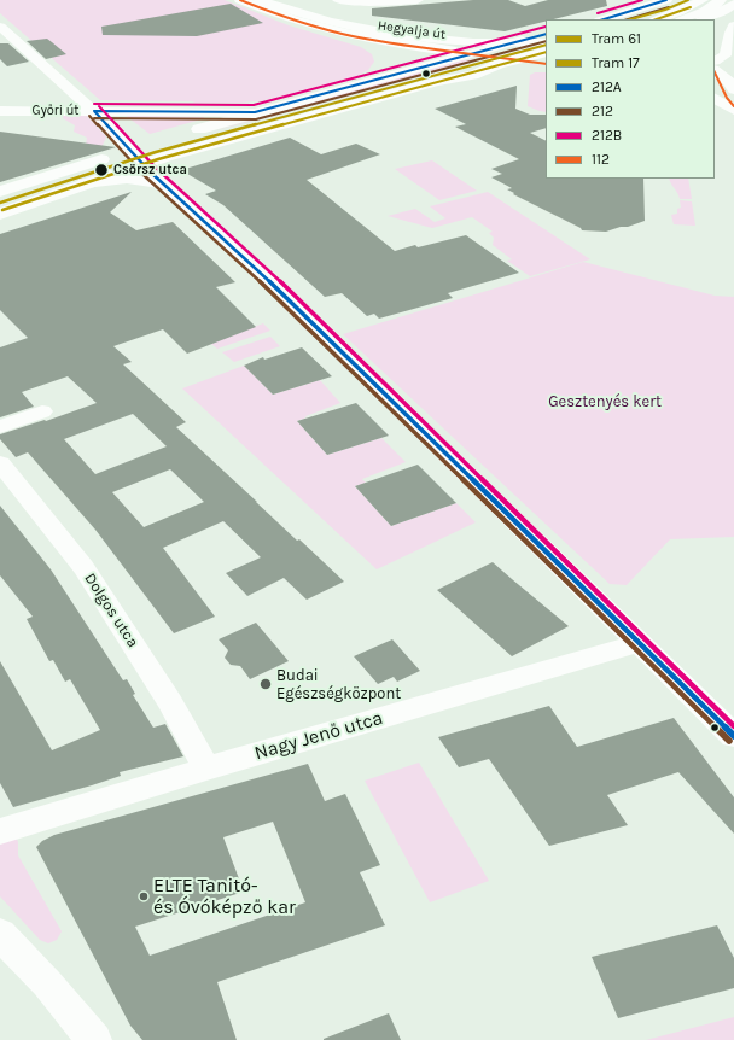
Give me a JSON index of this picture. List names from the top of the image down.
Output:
{
  "streets": {
    "main road": ["Hegyalja út"],
    "street": ["Győri út", "Dolgos utca", "Nagy Jenő utca"]
  },
  "crossings": [
    ["Dolgos utca", "Nagy Jenő utca"]
  ],
  "parks": ["Gesztenyés kert"],
  "places": ["Csörsz utca", "Budai Egészségközpont", "ELTE Tanitó- és Óvóképző kar"],
  "lines": [
    "tram line 61",
    "transit line 212A",
    "transit line 212B",
    "transit line 112",
    "tram line 17",
    "transit line 212"
  ],
  "legend": [
    "Tram 61",
    "Tram 17",
    "212A",
    "212",
    "212B",
    "112"
  ]
}
